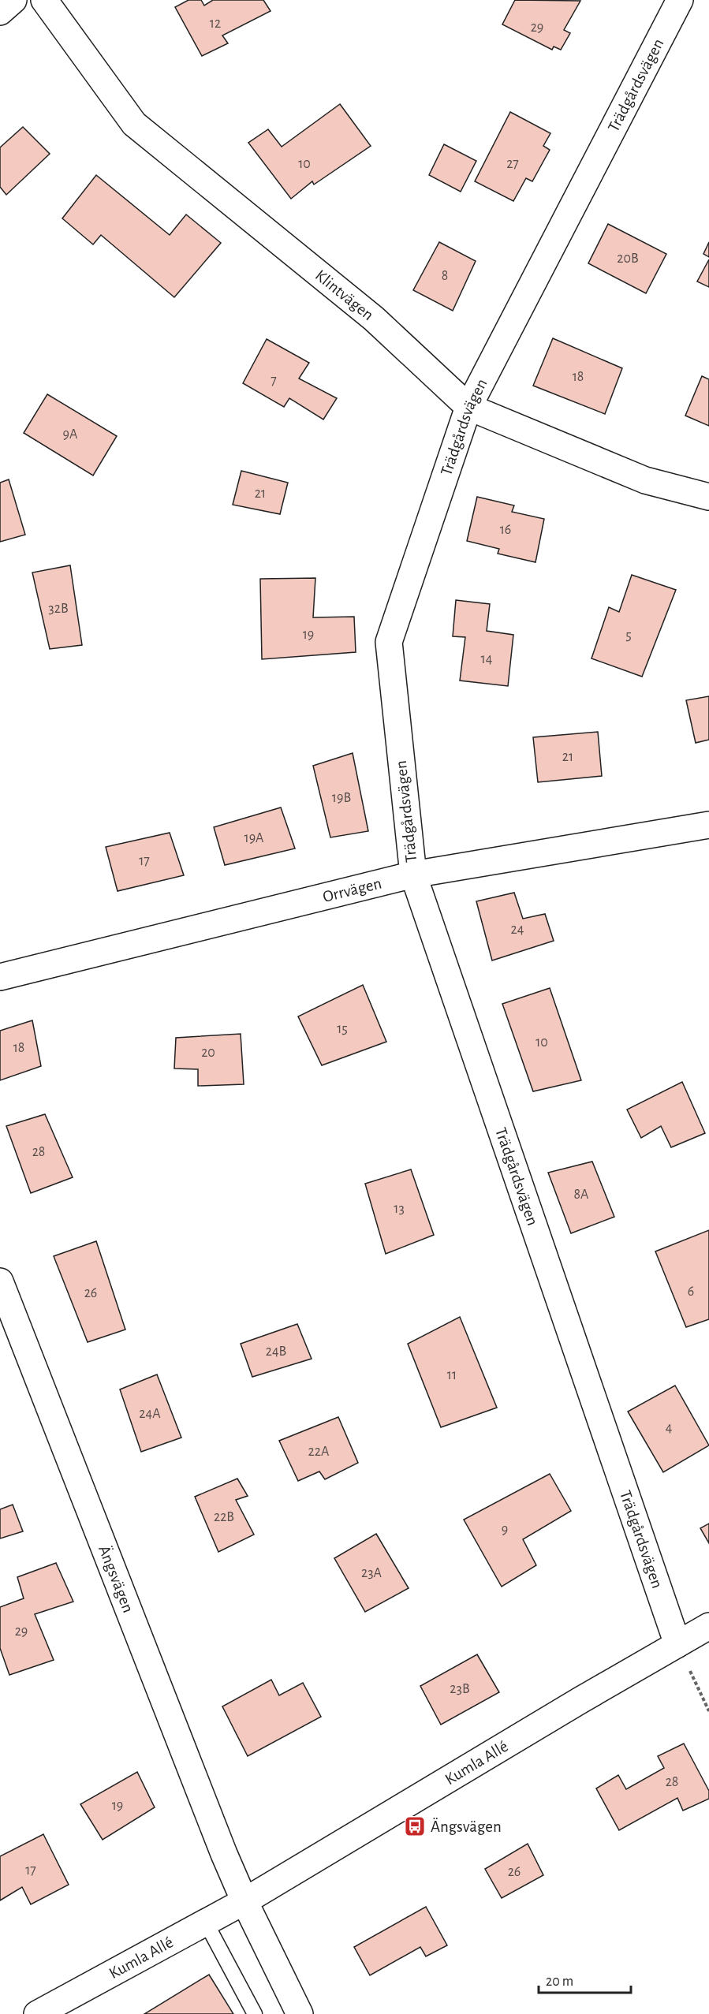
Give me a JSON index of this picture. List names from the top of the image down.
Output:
{
  "streets": {
    "street": [
      "Trädgårdsvägen",
      "Klintvägen",
      "Orrvägen",
      "Ängsvägen",
      "Kumla Allé"
    ]
  },
  "crossings": [
    ["Trädgårdsvägen", "Klintvägen"],
    ["Trädgårdsvägen", "Orrvägen"],
    ["Trädgårdsvägen", "Kumla Allé"],
    ["Ängsvägen", "Kumla Allé"]
  ],
  "places": {
    "bus stop": ["Ängsvägen"]
  },
  "house_numbers": [
    "12",
    "29",
    "10",
    "27",
    "20B",
    "8",
    "18",
    "7",
    "9A",
    "21",
    "16",
    "32B",
    "19",
    "5",
    "14",
    "21",
    "19B",
    "19A",
    "17",
    "24",
    "15",
    "10",
    "18",
    "20",
    "28",
    "8A",
    "13",
    "6",
    "26",
    "24B",
    "11",
    "24A",
    "4",
    "22A",
    "22B",
    "9",
    "23A",
    "29",
    "23B",
    "28",
    "19",
    "17",
    "26"
  ],
  "scale_bar": "20 m"
}
